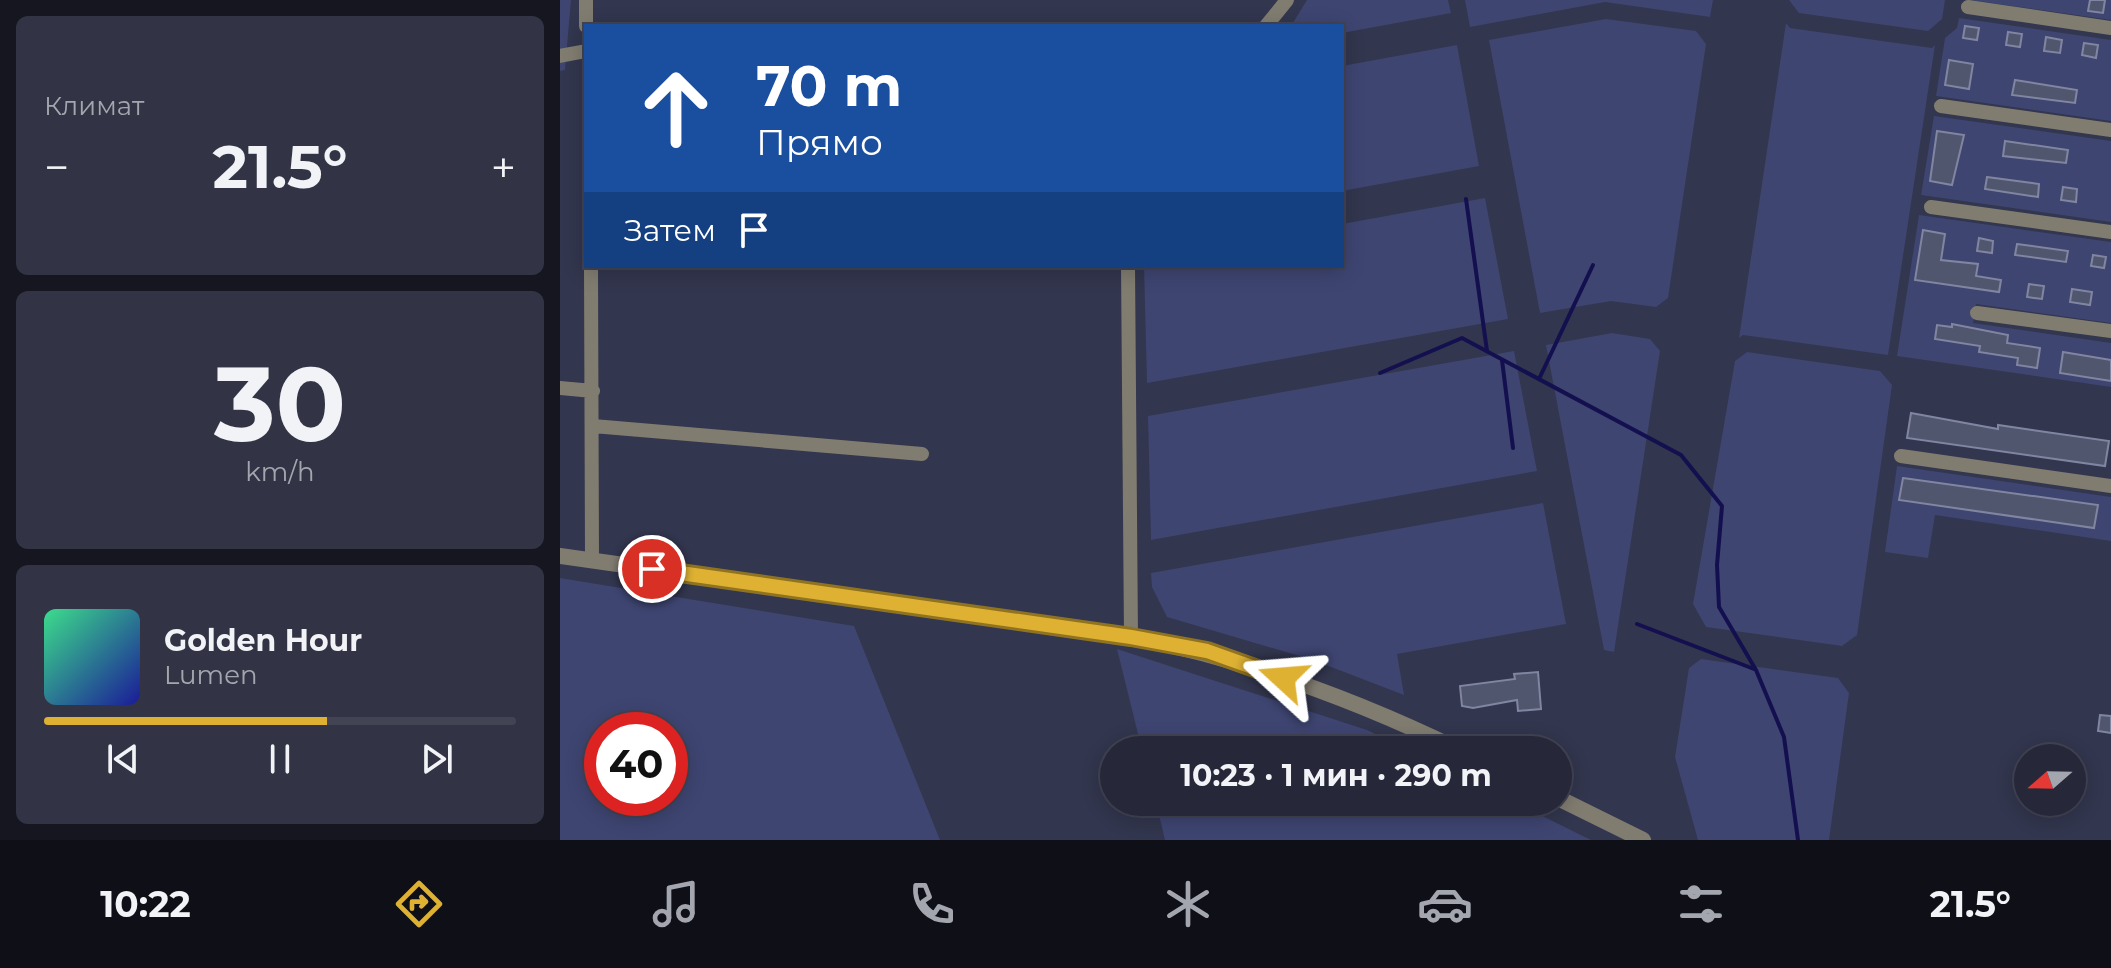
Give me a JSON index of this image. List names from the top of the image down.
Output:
{
  "north": "left",
  "page": {
    "tile": [
      "Климат",
      ["30", "km/h"]
    ],
    "turn": ["70 m", "Прямо"],
    "heat": ["−", "21.5°", "+"],
    "then": "Затем",
    "song": ["Golden Hour", "Lumen"],
    "limit": "40",
    "trip": "10:23 · 1 мин · 290 m",
    "tabs": ["10:22", "21.5°"]
  }
}
